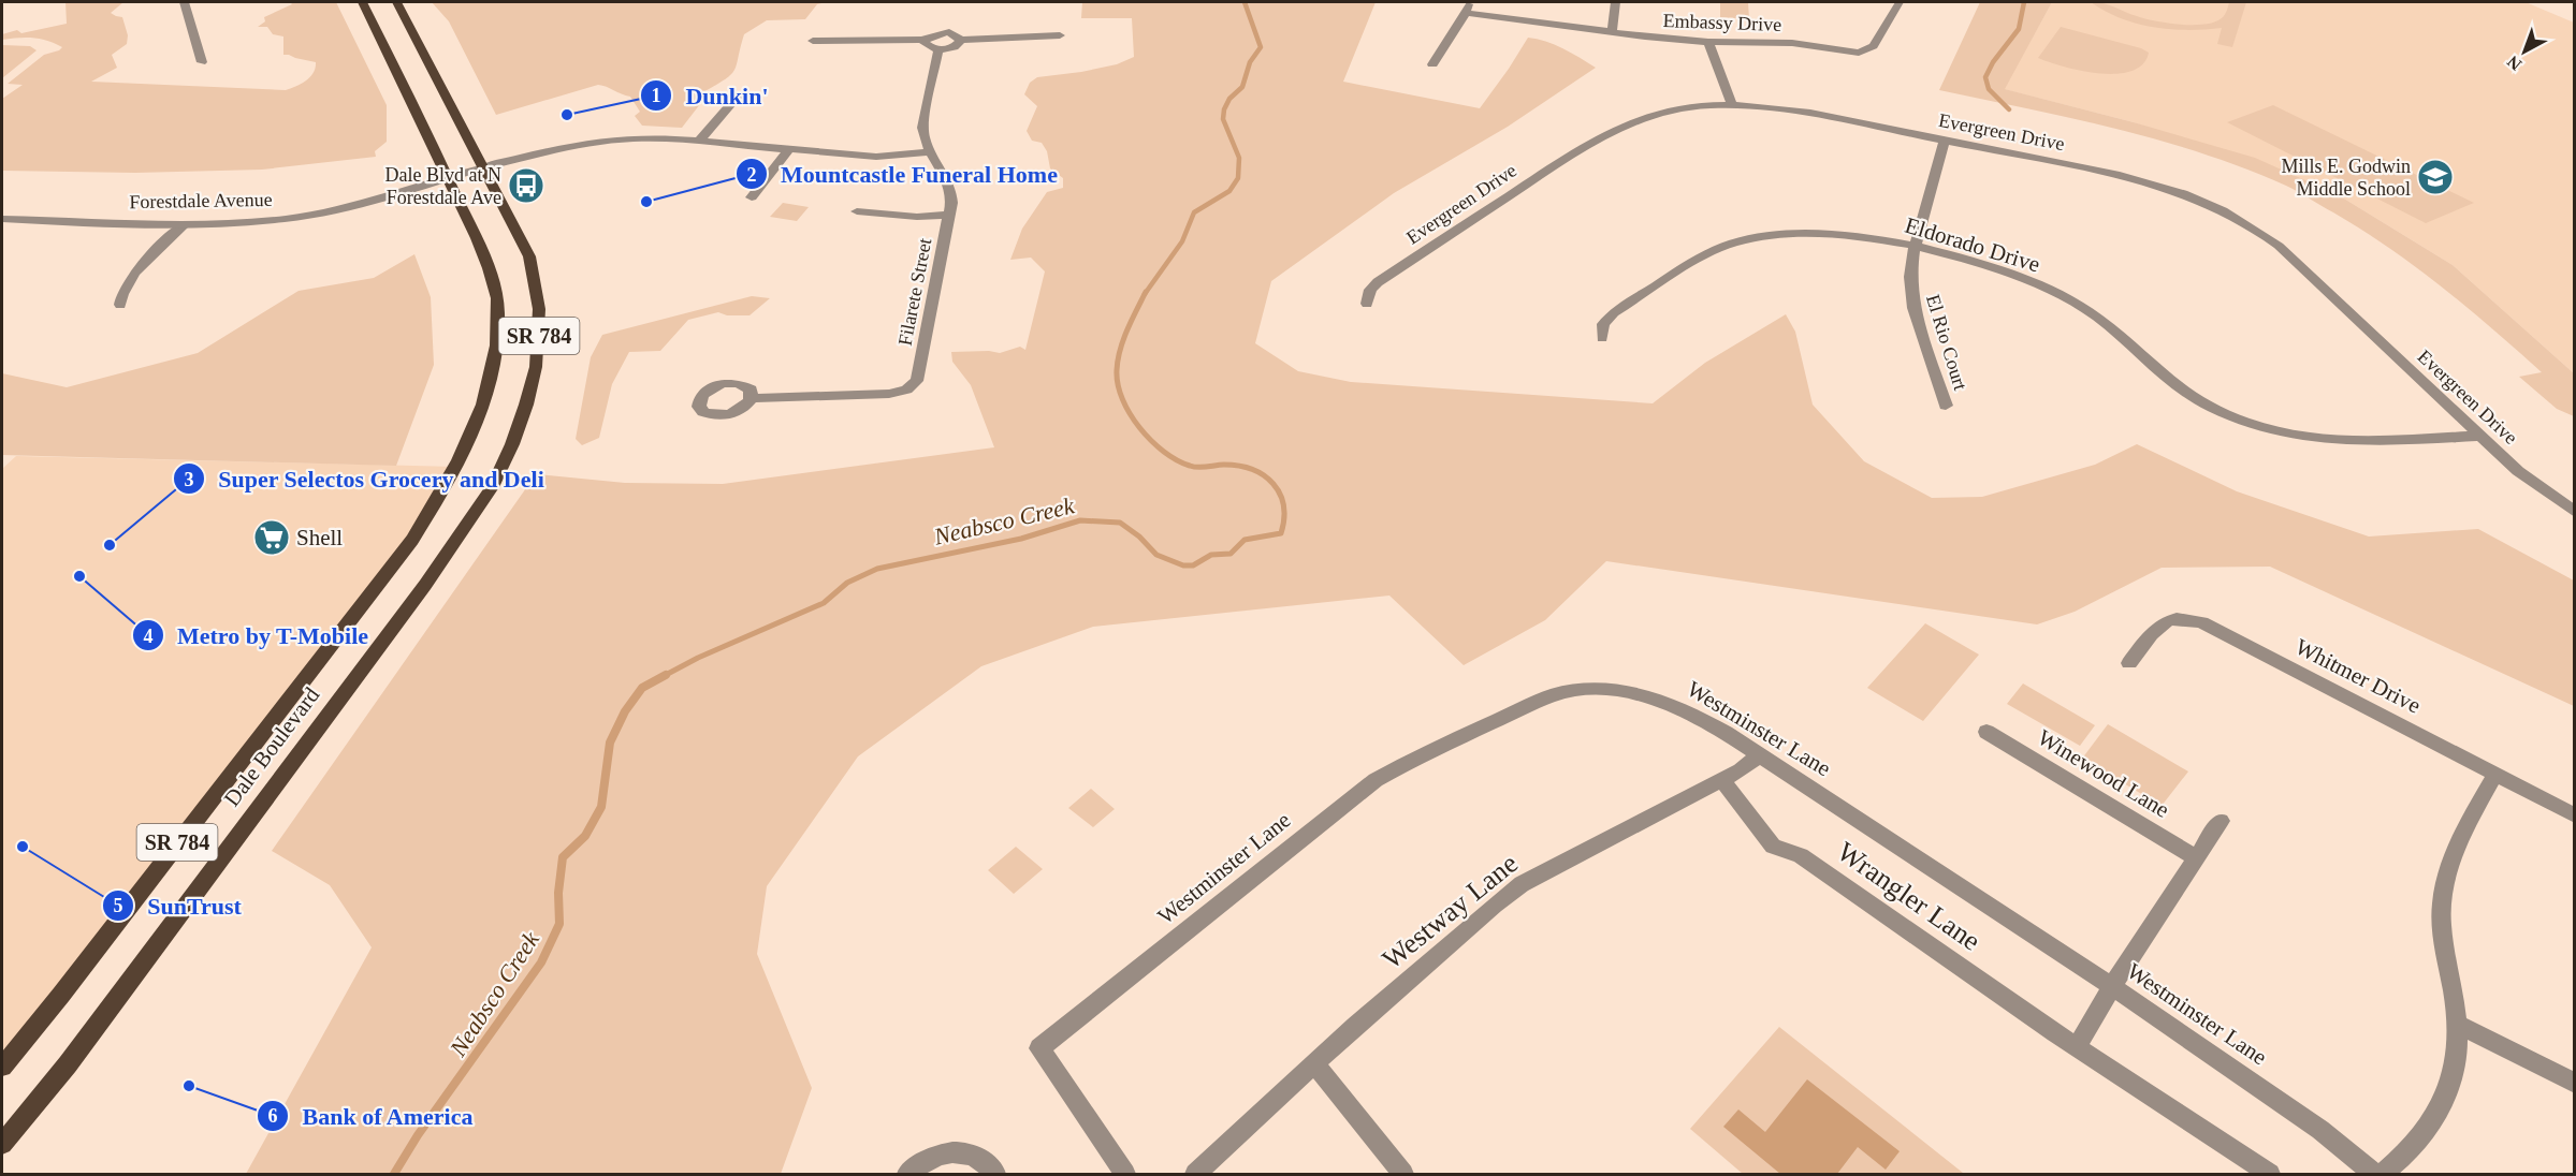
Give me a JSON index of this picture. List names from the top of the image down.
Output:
{
  "streets": {
    "main road": ["SR 784", "Dale Boulevard"],
    "street": [
      "Embassy Drive",
      "Evergreen Drive",
      "Forestdale Avenue",
      "Eldorado Drive",
      "Filarete Street",
      "El Rio Court",
      "Whitmer Drive",
      "Westminster Lane",
      "Winewood Lane",
      "Wrangler Lane",
      "Westway Lane"
    ]
  },
  "crossings": [
    ["Evergreen Drive", "Eldorado Drive"],
    ["Evergreen Drive", "El Rio Court"],
    ["Forestdale Avenue", "Filarete Street"],
    ["Forestdale Avenue", "Dale Boulevard"],
    ["Eldorado Drive", "El Rio Court"],
    ["Westminster Lane", "Westway Lane"],
    ["Wrangler Lane", "Westway Lane"]
  ],
  "water": ["Neabsco Creek"],
  "places": {
    "other": [
      "Dunkin'",
      "Mountcastle Funeral Home",
      "Super Selectos Grocery and Deli",
      "Metro by T-Mobile",
      "SunTrust",
      "Bank of America"
    ],
    "school or university": ["Mills E. Godwin Middle School"],
    "bus stop": ["Dale Blvd at N Forestdale Ave"],
    "supermarket": ["Shell"]
  },
  "north": "bottom left"
}
